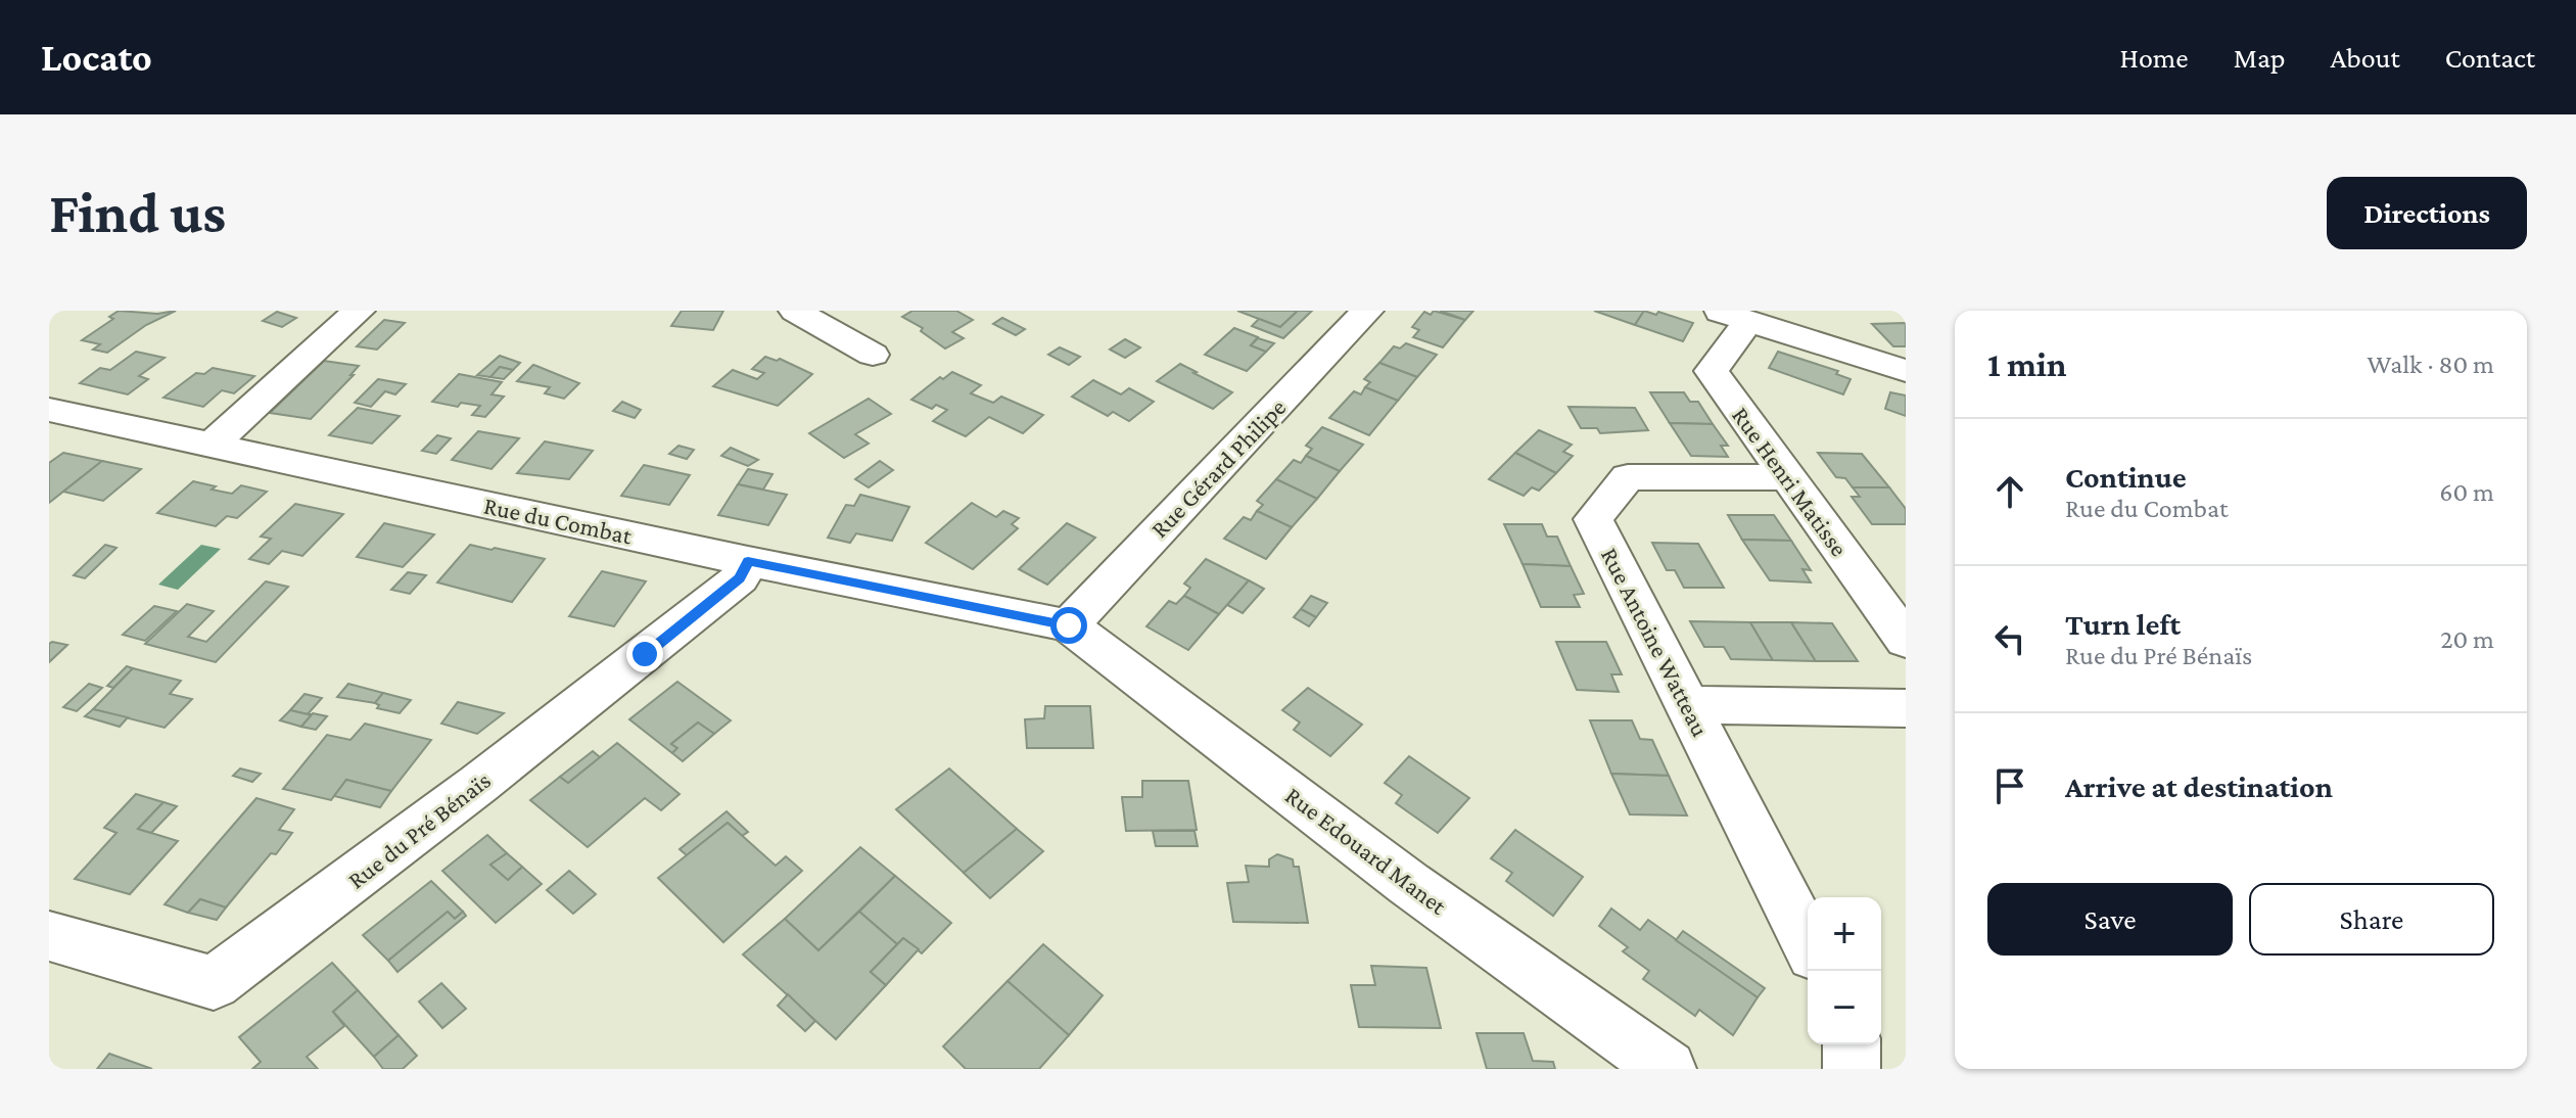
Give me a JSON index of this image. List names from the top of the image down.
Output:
{
  "streets": {
    "street": [
      "Rue Gérard Philipe",
      "Rue Henri Matisse",
      "Rue du Combat",
      "Rue Antoine Watteau",
      "Rue du Pré Bénaïs",
      "Rue Edouard Manet"
    ]
  },
  "crossings": [
    ["Rue Gérard Philipe", "Rue du Combat"],
    ["Rue Gérard Philipe", "Rue Edouard Manet"],
    ["Rue Henri Matisse", "Rue Antoine Watteau"],
    ["Rue du Combat", "Rue du Pré Bénaïs"],
    ["Rue du Combat", "Rue Edouard Manet"]
  ],
  "page": {
    "header": "Locato",
    "nav": [
      "Home",
      "Map",
      "About",
      "Contact"
    ],
    "buttons": [
      "Directions",
      ["Save", "Share"]
    ],
    "title": "Find us",
    "heading": ["1 min", "Walk · 80 m"],
    "list": [
      ["Continue", "Rue du Combat", "60 m"],
      ["Turn left", "Rue du Pré Bénaïs", "20 m"],
      "Arrive at destination"
    ],
    "map_buttons": ["+", "−"]
  }
}
